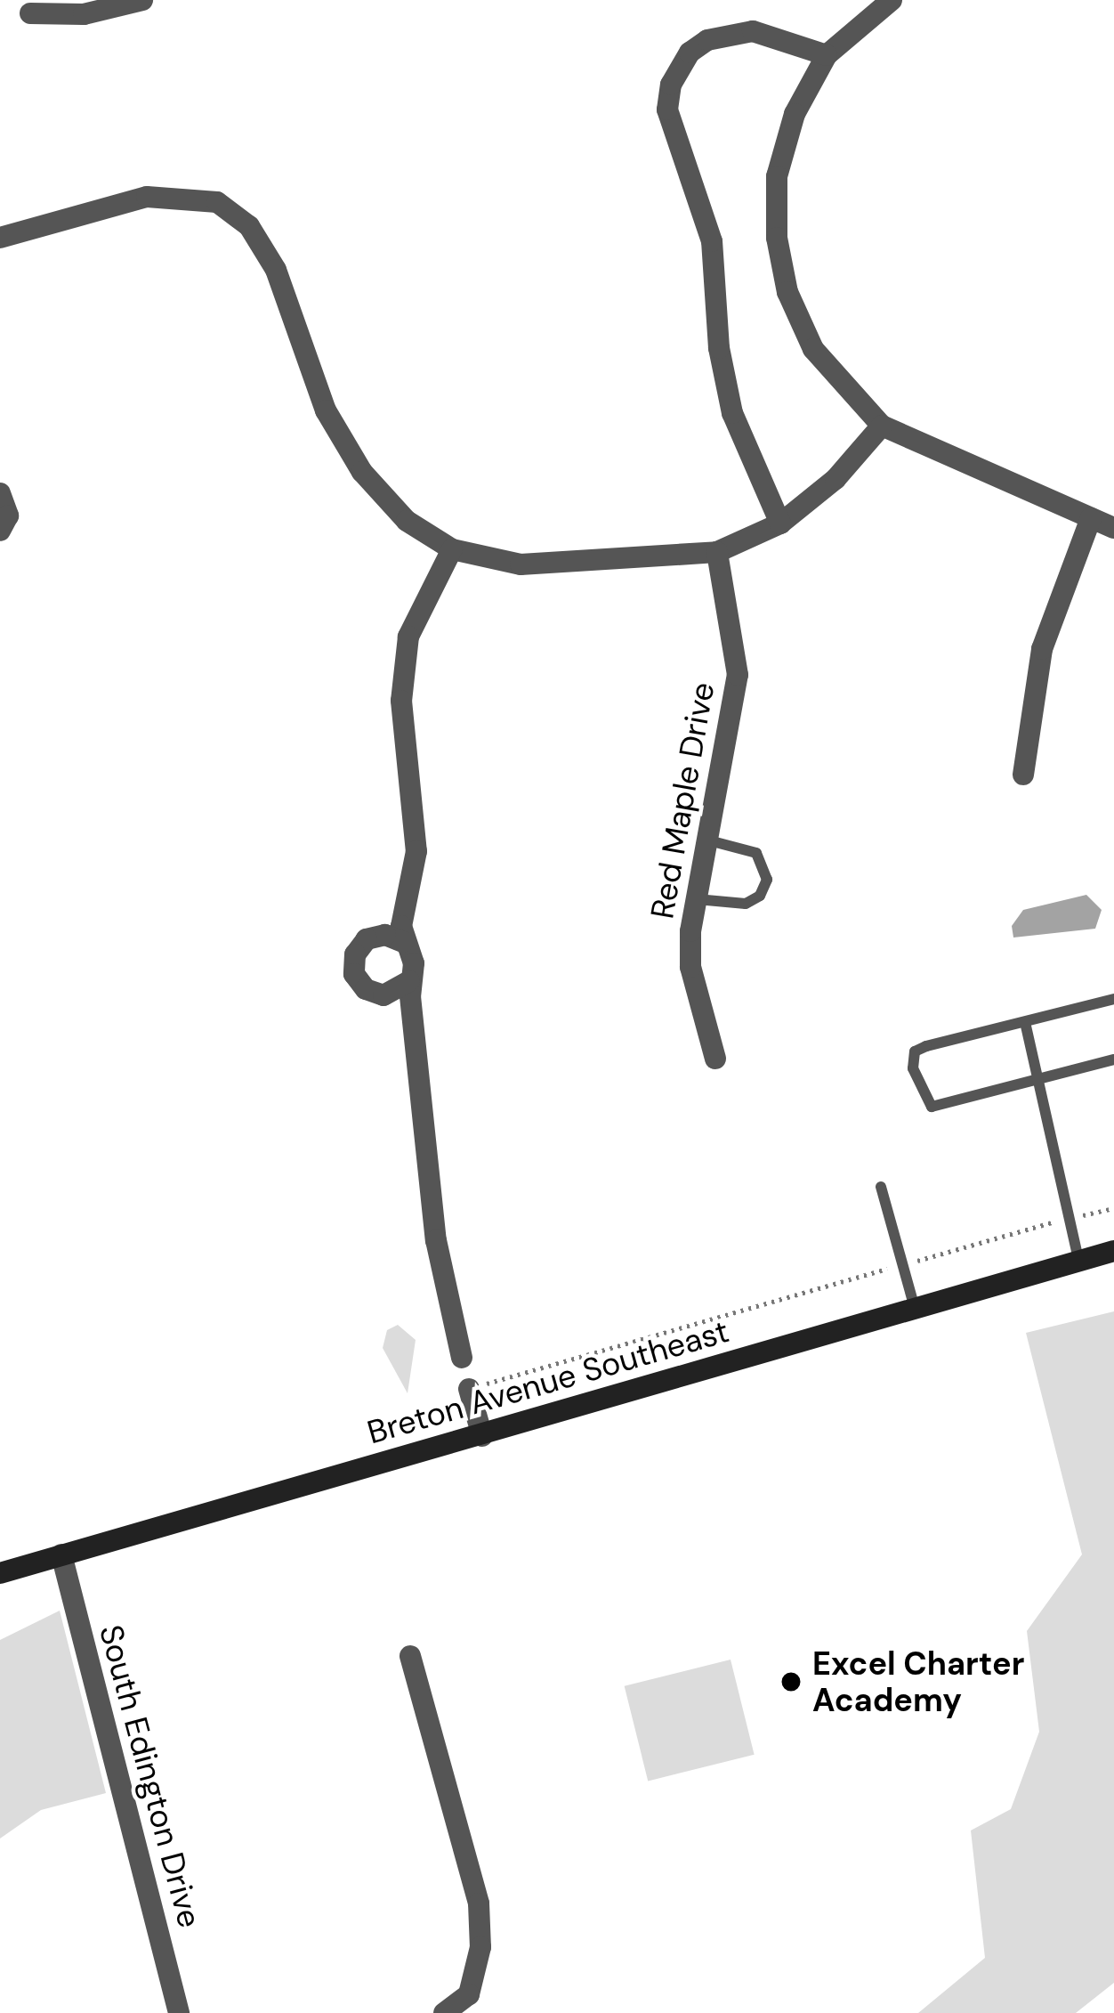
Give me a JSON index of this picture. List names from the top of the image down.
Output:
{
  "streets": {
    "main road": ["Breton Avenue Southeast"],
    "street": ["Red Maple Drive", "South Edington Drive"]
  },
  "crossings": [
    ["Breton Avenue Southeast", "South Edington Drive"]
  ],
  "places": ["Excel Charter Academy"]
}
